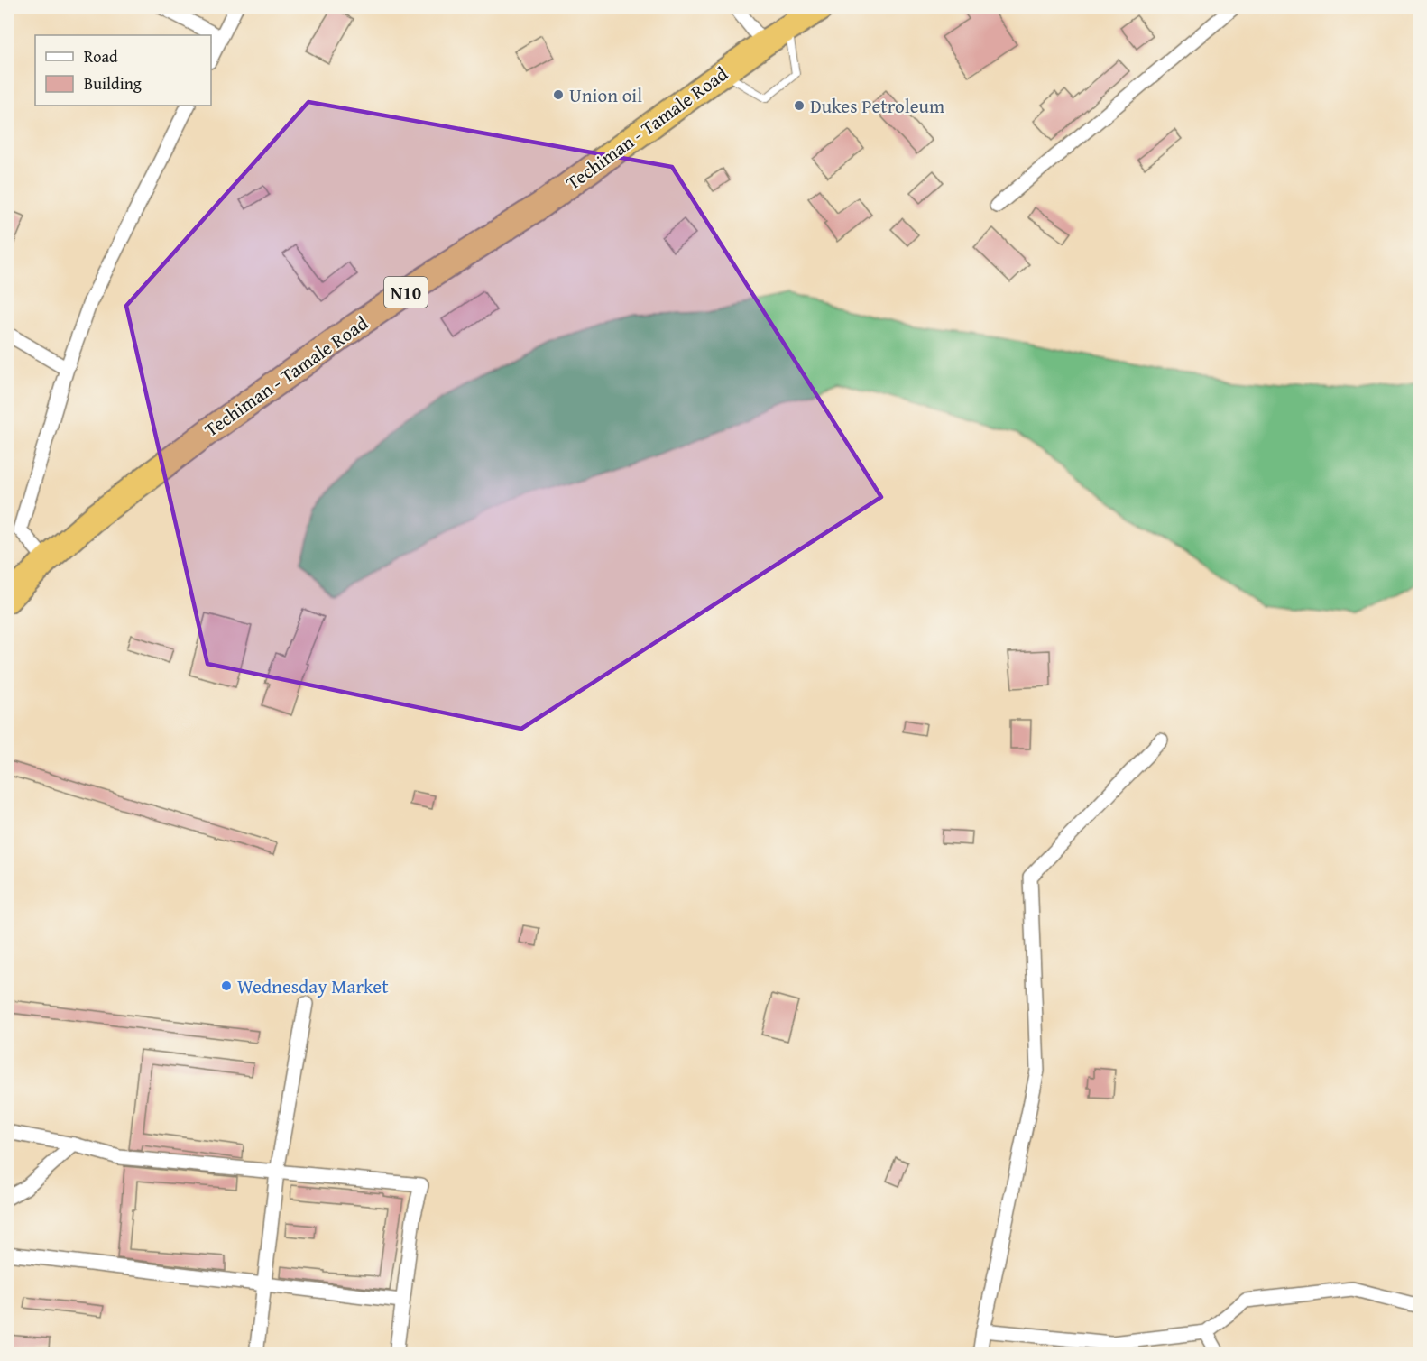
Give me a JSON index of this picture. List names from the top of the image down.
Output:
{
  "streets": {
    "highway": ["Techiman - Tamale Road", "N10"]
  },
  "places": ["Union oil", "Dukes Petroleum", "Wednesday Market"],
  "legend": ["Road", "Building"]
}
